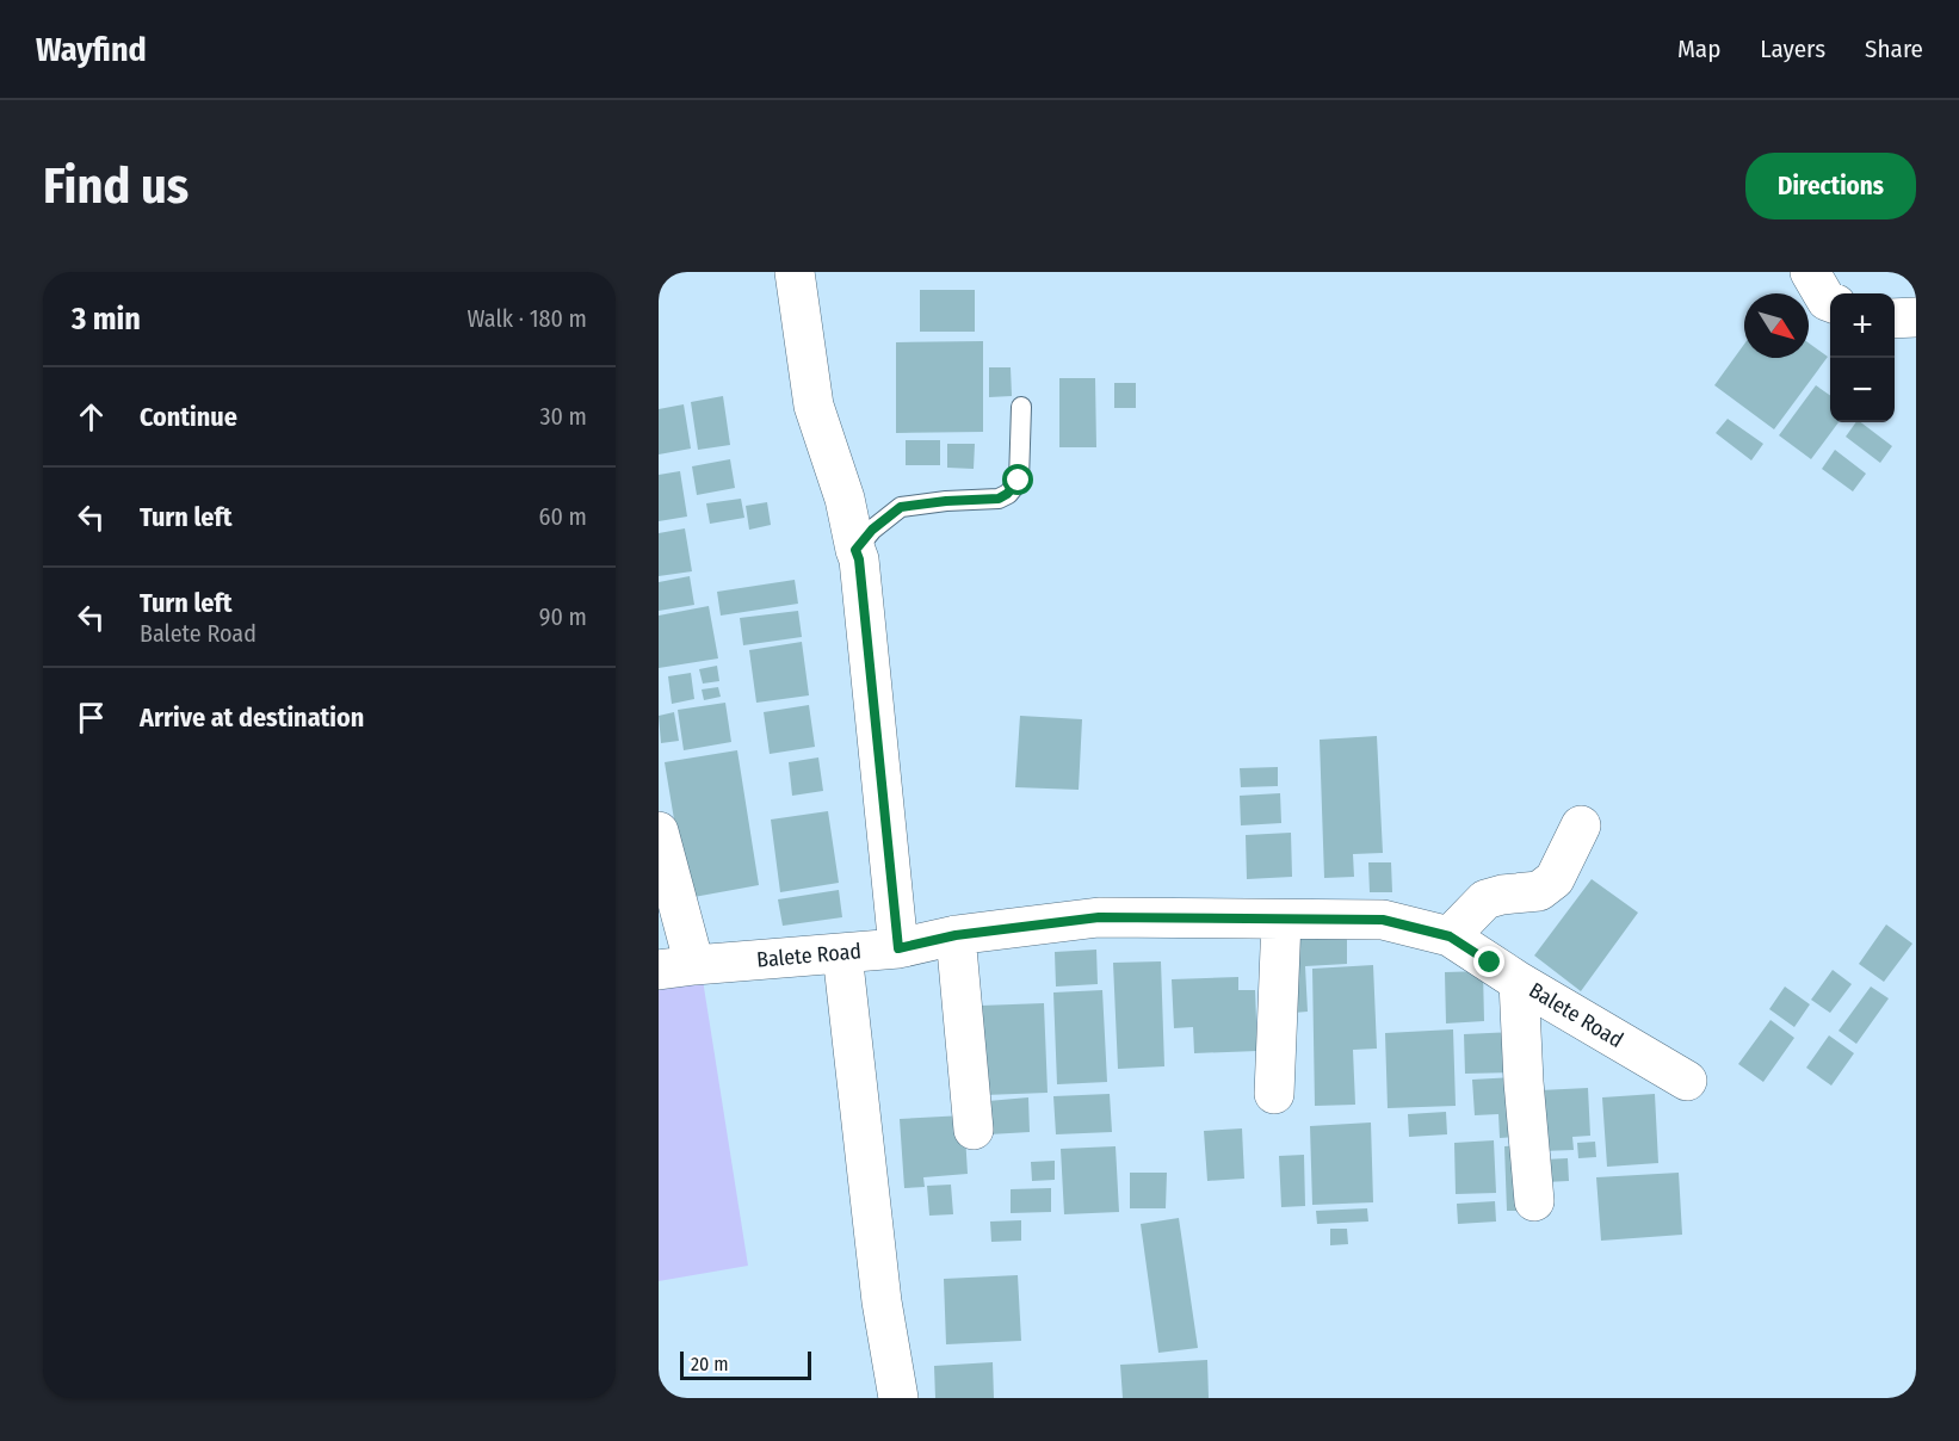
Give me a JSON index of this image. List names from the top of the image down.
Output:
{
  "streets": {
    "street": ["Balete Road"]
  },
  "scale_bar": "20 m",
  "north": "bottom right",
  "page": {
    "header": "Wayfind",
    "nav": ["Map", "Layers", "Share"],
    "buttons": "Directions",
    "title": "Find us",
    "heading": ["3 min", "Walk · 180 m"],
    "map_buttons": ["+", "−"],
    "list": [
      ["Continue", "30 m"],
      ["Turn left", "60 m"],
      ["Turn left", "Balete Road", "90 m"],
      "Arrive at destination"
    ],
    "scale": "20 m"
  }
}
